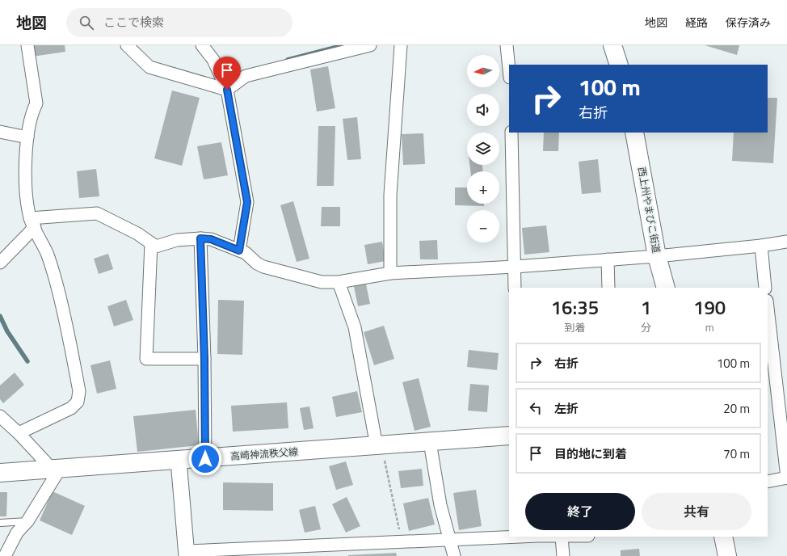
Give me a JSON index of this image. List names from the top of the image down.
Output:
{
  "streets": {
    "main road": ["西上州やまびこ街道", "高崎神流秩父線"]
  },
  "north": "left",
  "page": {
    "header": "地図",
    "search": "ここで検索",
    "nav": ["地図", "経路", "保存済み"],
    "map_buttons": ["+", "−"],
    "turn": ["100 m", "右折"],
    "eta": [
      "16:35",
      "到着",
      "1",
      "分",
      "190",
      "m"
    ],
    "list": [
      {
        "name": "右折",
        "value": "100 m"
      },
      {
        "name": "左折",
        "value": "20 m"
      },
      {
        "name": "目的地に到着",
        "value": "70 m"
      }
    ],
    "buttons": ["終了", "共有"]
  }
}
